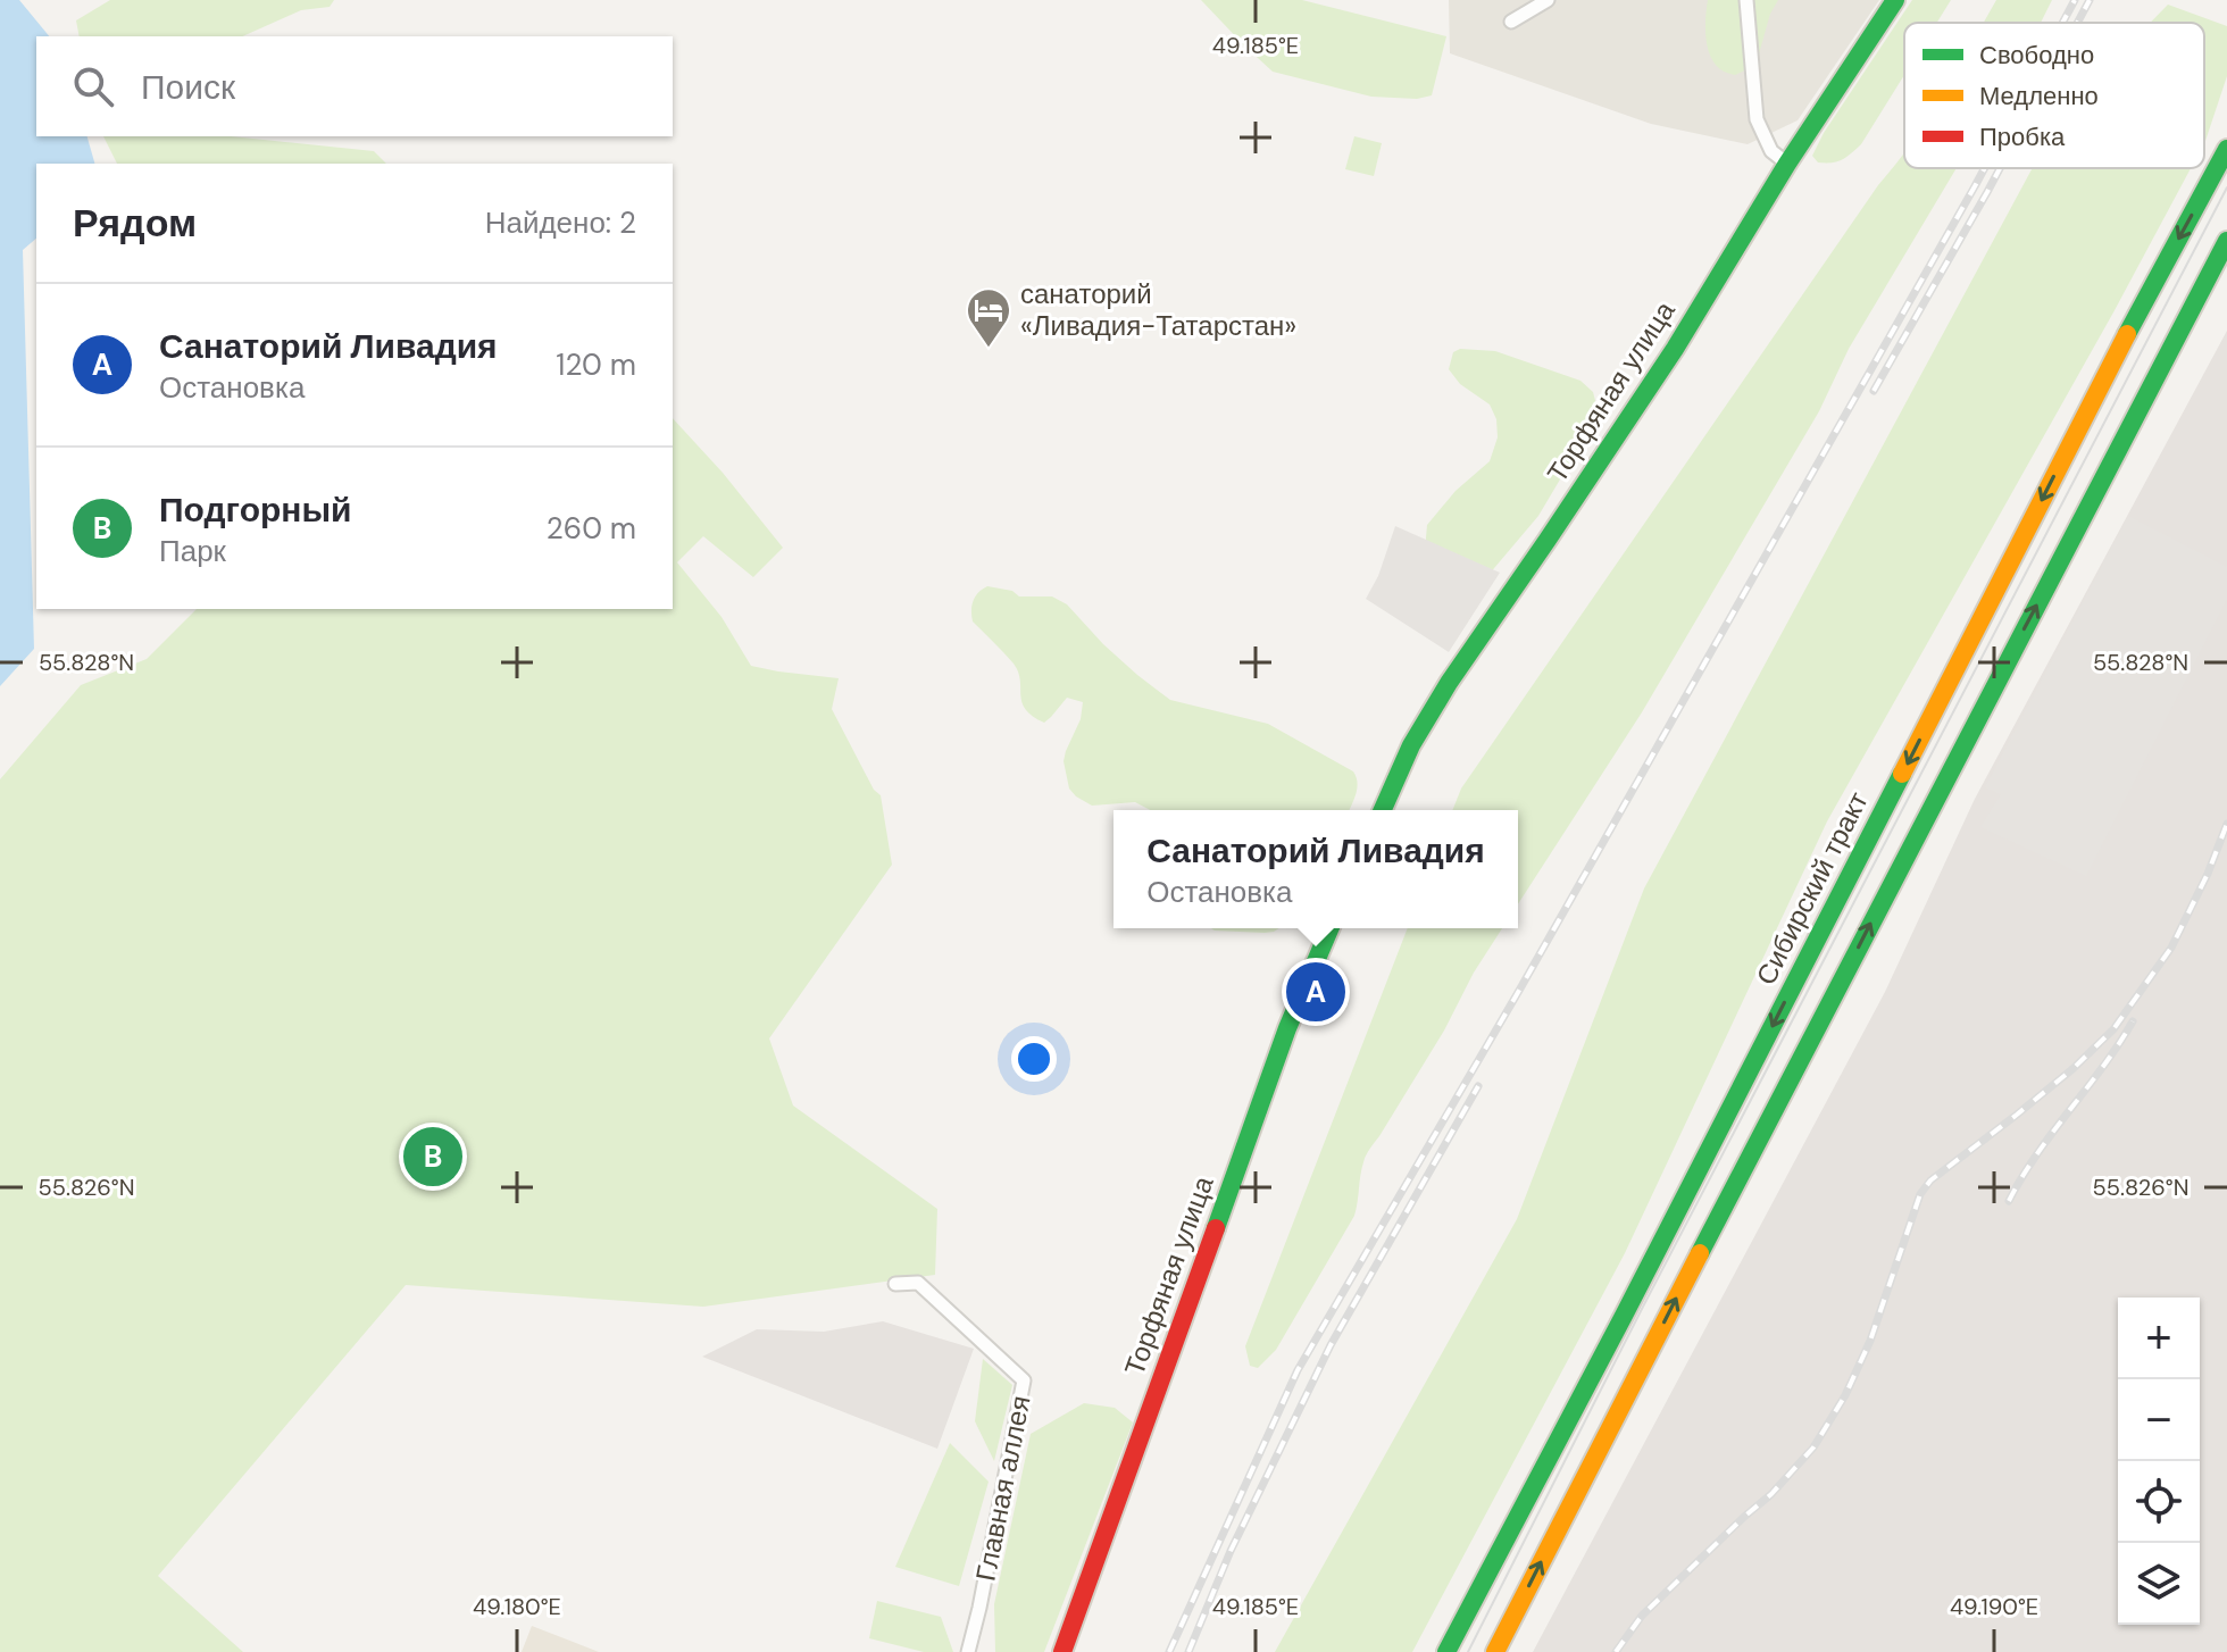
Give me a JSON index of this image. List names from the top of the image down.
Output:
{
  "streets": {
    "main road": ["Торфяная улица", "Сибирский тракт"],
    "street": ["Главная аллея"]
  },
  "places": {
    "hotel": ["санаторий «Ливадия-Татарстан»"]
  },
  "legend": ["Свободно", "Медленно", "Пробка"],
  "page": {
    "search": "Поиск",
    "heading": ["Рядом", "Найдено: 2"],
    "list": [
      {
        "mark": "A",
        "name": "Санаторий Ливадия",
        "note": "Остановка",
        "value": "120 m"
      },
      {
        "mark": "B",
        "name": "Подгорный",
        "note": "Парк",
        "value": "260 m"
      }
    ],
    "popup": ["Санаторий Ливадия", "Остановка"],
    "pins": ["A", "B"],
    "map_buttons": ["+", "−"]
  },
  "coordinates": [
    "49.185°E",
    "55.828°N",
    "55.826°N",
    "49.180°E",
    "49.190°E"
  ]
}
